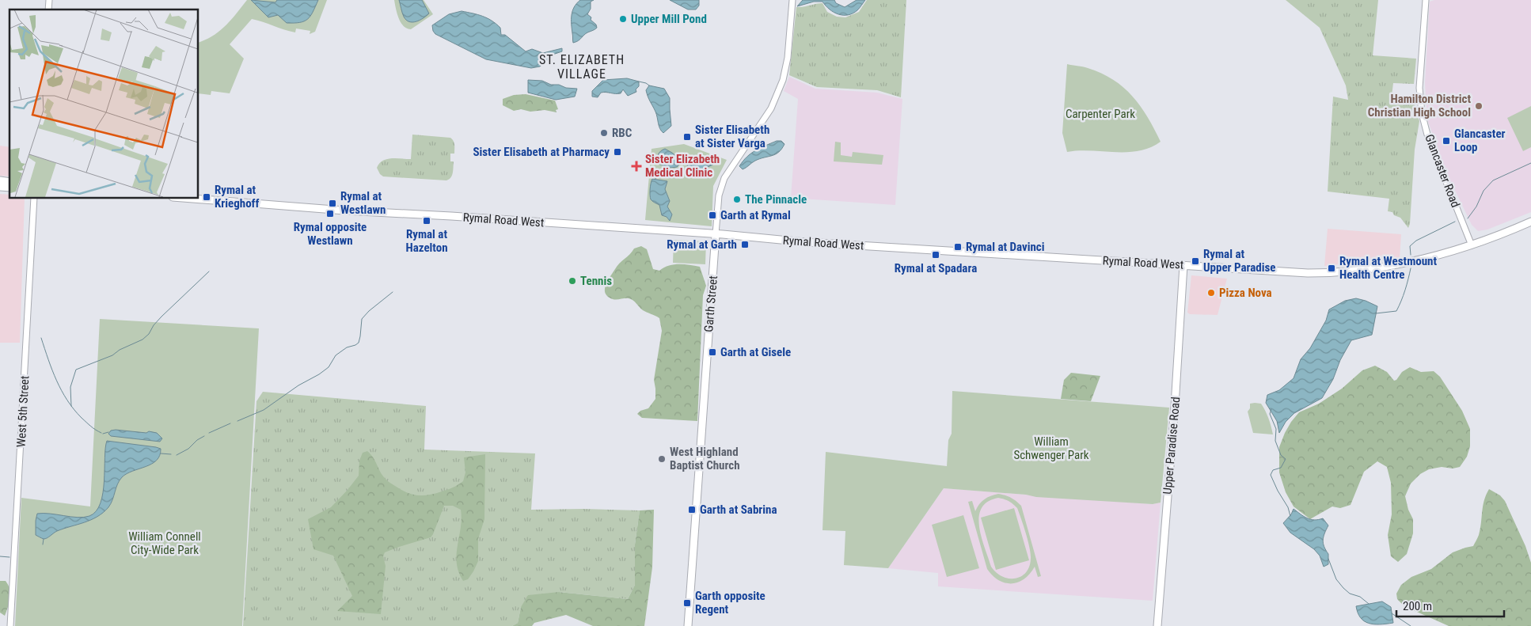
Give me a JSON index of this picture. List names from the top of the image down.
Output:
{
  "streets": {
    "main road": ["Rymal Road West", "Garth Street", "Upper Paradise Road"],
    "street": ["Glancaster Road", "West 5th Street"]
  },
  "crossings": [
    ["Glancaster Road", "Rymal Road West"],
    ["Rymal Road West", "Garth Street"],
    ["Rymal Road West", "Upper Paradise Road"]
  ],
  "districts": ["ST. ELIZABETH VILLAGE"],
  "parks": ["Carpenter Park", "William Schwenger Park", "William Connell City-Wide Park"],
  "places": {
    "other": [
      "Upper Mill Pond",
      "Hamilton District Christian High School",
      "RBC",
      "The Pinnacle",
      "Tennis",
      "Pizza Nova",
      "West Highland Baptist Church"
    ],
    "transit": [
      "Sister Elisabeth at Sister Varga",
      "Glancaster Loop",
      "Sister Elisabeth at Pharmacy",
      "Rymal at Krieghoff",
      "Rymal at Westlawn",
      "Rymal opposite Westlawn",
      "Garth at Rymal",
      "Rymal at Hazelton",
      "Rymal at Garth",
      "Rymal at Davinci",
      "Rymal at Spadara",
      "Rymal at Upper Paradise",
      "Rymal at Westmount Health Centre",
      "Garth at Gisele",
      "Garth at Sabrina",
      "Garth opposite Regent"
    ],
    "health": ["Sister Elizabeth Medical Clinic"]
  },
  "scale_bar": "200 m"
}
